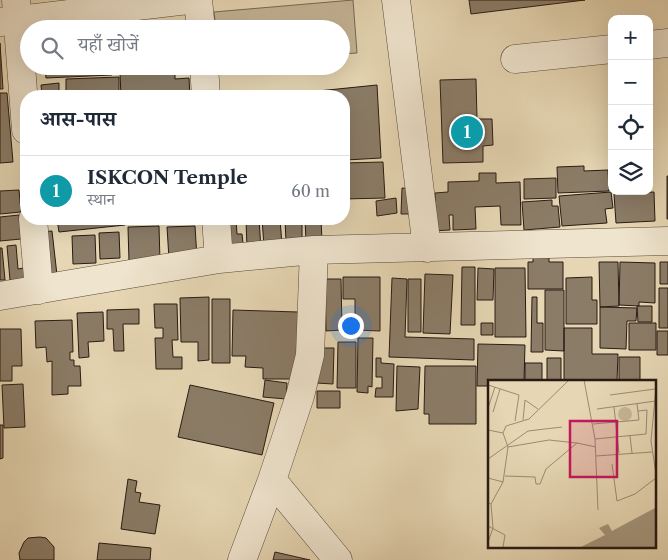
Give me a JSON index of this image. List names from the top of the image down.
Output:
{
  "page": {
    "map_buttons": ["+", "−"],
    "search": "यहाँ खोजें",
    "heading": "आस-पास",
    "pins": "1",
    "list": [
      {
        "mark": "1",
        "name": "ISKCON Temple",
        "note": "स्थान",
        "value": "60 m"
      }
    ]
  }
}
